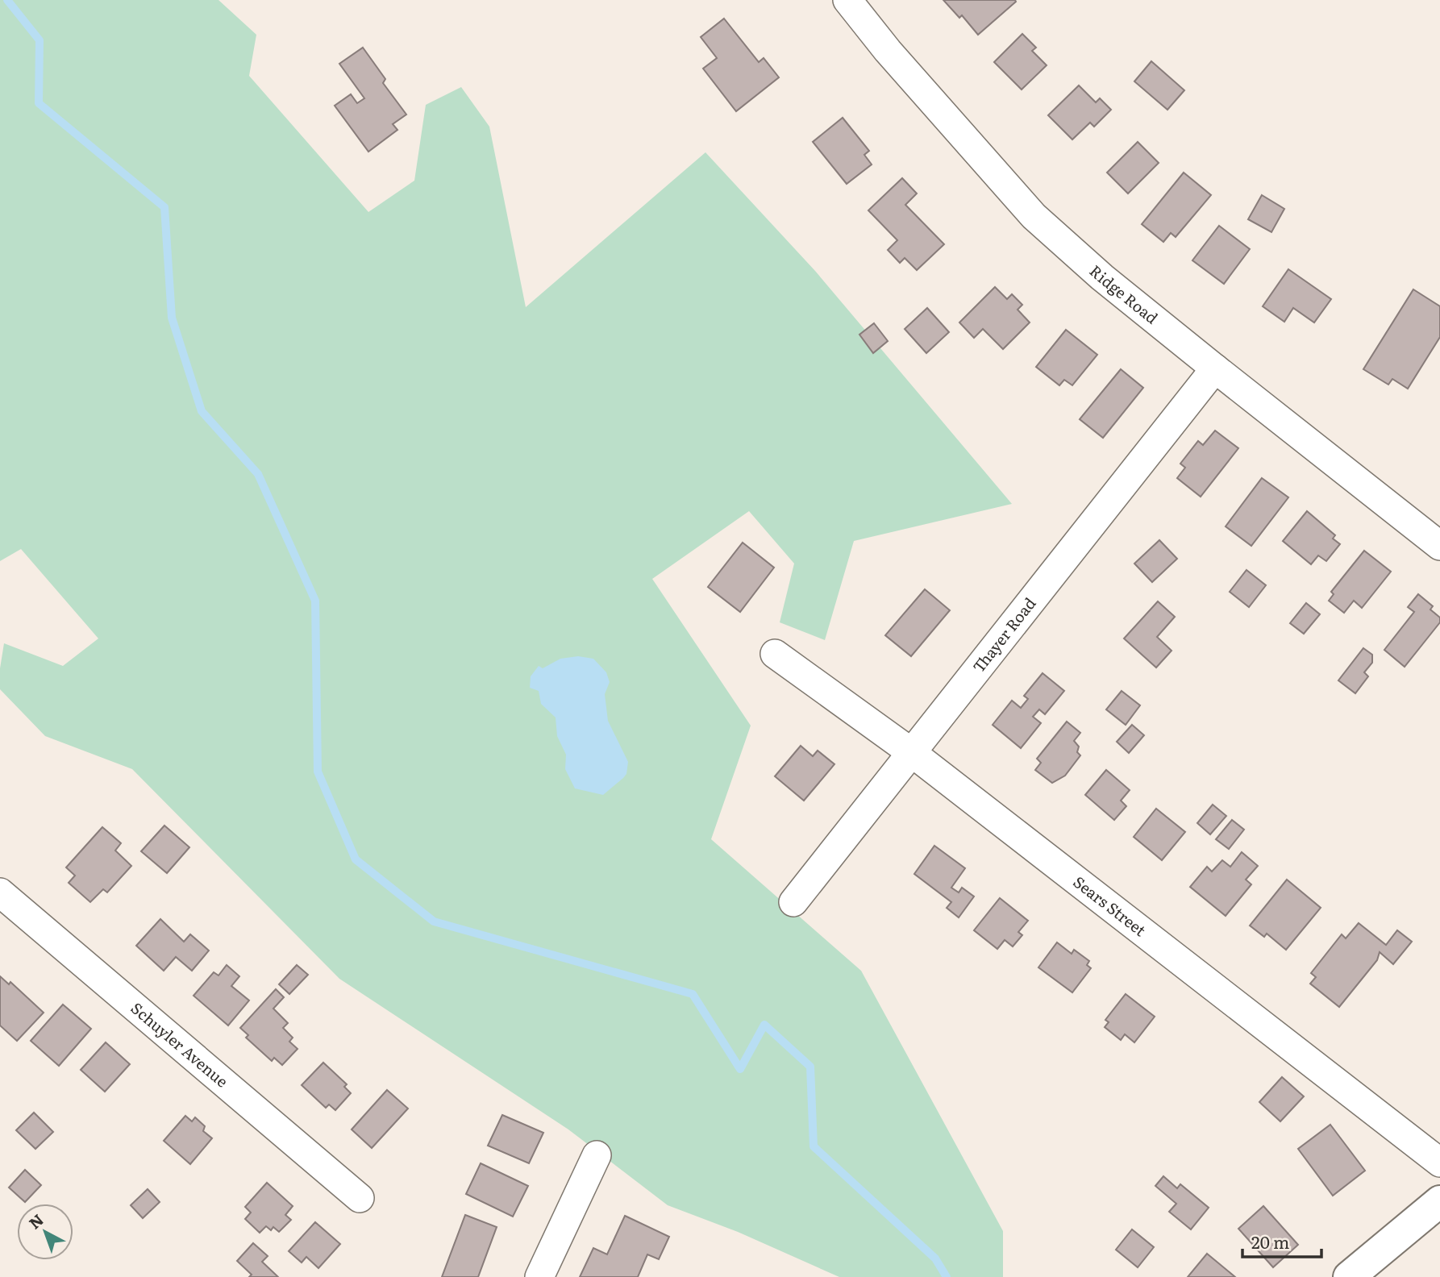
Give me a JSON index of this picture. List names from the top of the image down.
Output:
{
  "streets": {
    "street": [
      "Ridge Road",
      "Thayer Road",
      "Sears Street",
      "Schuyler Avenue"
    ]
  },
  "crossings": [
    ["Ridge Road", "Thayer Road"],
    ["Thayer Road", "Sears Street"]
  ],
  "scale_bar": "20 m",
  "north": "top left"
}
